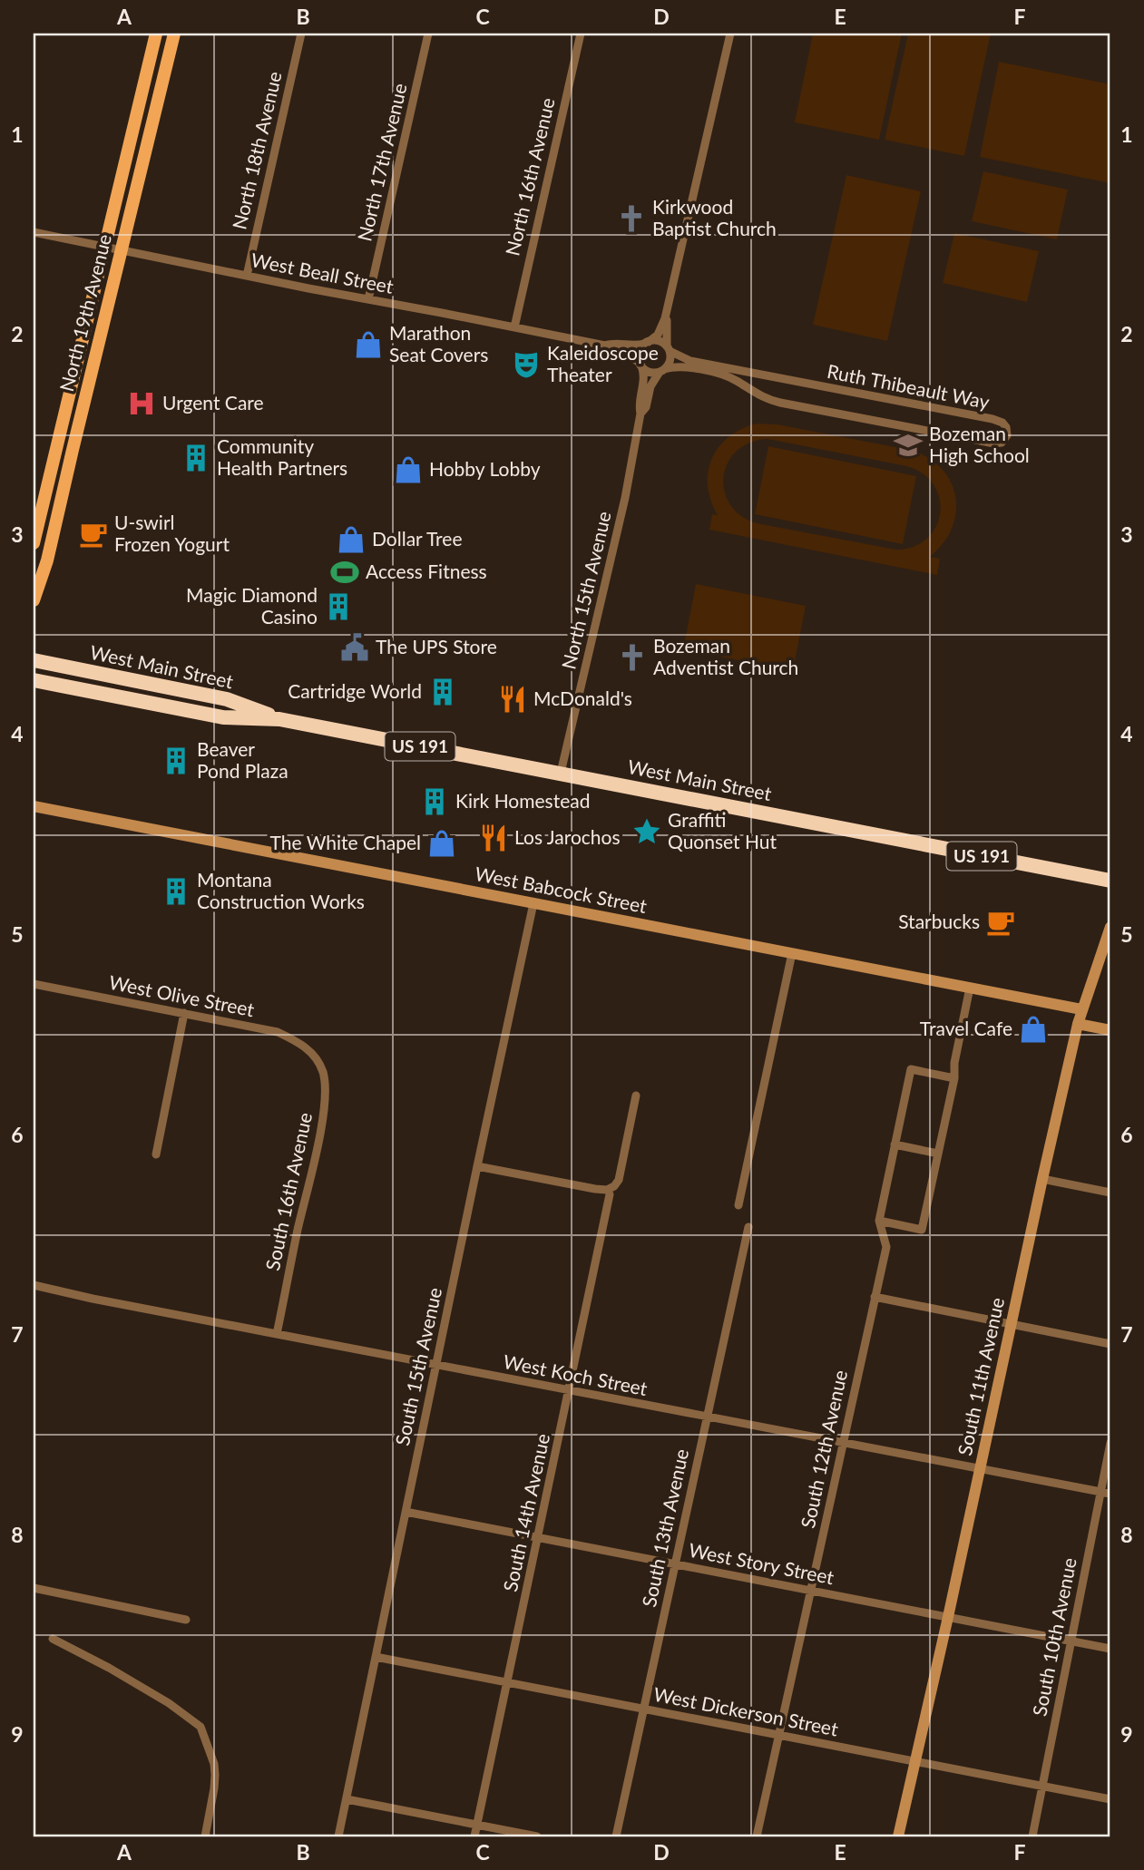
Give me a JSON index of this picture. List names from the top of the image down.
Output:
{
  "streets": {
    "highway": ["West Main Street", "US 191"],
    "main road": ["North 19th Avenue"],
    "street": [
      "North 18th Avenue",
      "North 17th Avenue",
      "North 16th Avenue",
      "West Beall Street",
      "Ruth Thibeault Way",
      "North 15th Avenue",
      "West Babcock Street",
      "West Olive Street",
      "South 16th Avenue",
      "South 15th Avenue",
      "West Koch Street",
      "South 11th Avenue",
      "South 12th Avenue",
      "South 14th Avenue",
      "South 13th Avenue",
      "West Story Street",
      "South 10th Avenue",
      "West Dickerson Street"
    ]
  },
  "crossings": [
    ["North 18th Avenue", "West Beall Street"],
    ["North 17th Avenue", "West Beall Street"],
    ["North 16th Avenue", "West Beall Street"],
    ["West Beall Street", "North 19th Avenue"],
    ["West Beall Street", "Ruth Thibeault Way"],
    ["West Beall Street", "North 15th Avenue"],
    ["Ruth Thibeault Way", "North 15th Avenue"],
    ["North 15th Avenue", "West Main Street"],
    ["West Babcock Street", "South 15th Avenue"],
    ["West Babcock Street", "South 11th Avenue"],
    ["West Olive Street", "South 16th Avenue"],
    ["South 16th Avenue", "West Koch Street"],
    ["South 15th Avenue", "West Koch Street"],
    ["South 15th Avenue", "West Story Street"],
    ["South 15th Avenue", "West Dickerson Street"],
    ["West Koch Street", "South 11th Avenue"],
    ["West Koch Street", "South 12th Avenue"],
    ["West Koch Street", "South 14th Avenue"],
    ["West Koch Street", "South 13th Avenue"],
    ["West Koch Street", "South 10th Avenue"],
    ["South 11th Avenue", "West Story Street"],
    ["South 11th Avenue", "West Dickerson Street"],
    ["South 12th Avenue", "West Story Street"],
    ["South 12th Avenue", "West Dickerson Street"],
    ["South 14th Avenue", "West Story Street"],
    ["South 14th Avenue", "West Dickerson Street"],
    ["South 13th Avenue", "West Story Street"],
    ["South 13th Avenue", "West Dickerson Street"],
    ["West Story Street", "South 10th Avenue"],
    ["South 10th Avenue", "West Dickerson Street"]
  ],
  "places": {
    "church": ["Kirkwood Baptist Church", "Bozeman Adventist Church"],
    "shop": [
      "Marathon Seat Covers",
      "Hobby Lobby",
      "Dollar Tree",
      "The White Chapel",
      "Travel Cafe"
    ],
    "theatre": ["Kaleidoscope Theater"],
    "hospital": ["Urgent Care"],
    "school or university": ["Bozeman High School"],
    "building": [
      "Community Health Partners",
      "Magic Diamond Casino",
      "Cartridge World",
      "Beaver Pond Plaza",
      "Kirk Homestead",
      "Montana Construction Works"
    ],
    "cafe": ["U-swirl Frozen Yogurt", "Starbucks"],
    "sports": ["Access Fitness"],
    "public building": ["The UPS Store"],
    "restaurant": ["McDonald's", "Los Jarochos"],
    "place": ["Graffiti Quonset Hut"]
  },
  "grid": {
    "columns": [
      "A",
      "B",
      "C",
      "D",
      "E",
      "F"
    ],
    "rows": [
      "1",
      "2",
      "3",
      "4",
      "5",
      "6",
      "7",
      "8",
      "9"
    ]
  }
}
